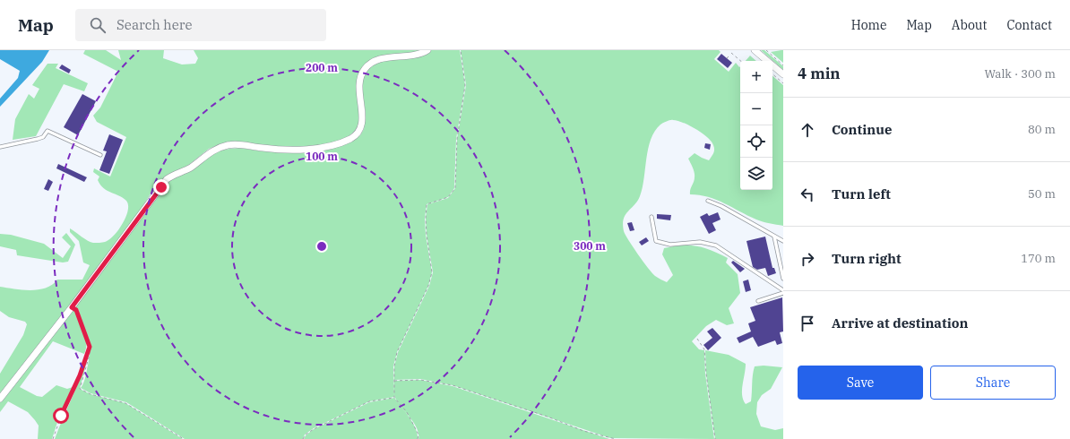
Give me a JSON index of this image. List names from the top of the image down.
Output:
{
  "page": {
    "header": "Map",
    "search": "Search here",
    "nav": [
      "Home",
      "Map",
      "About",
      "Contact"
    ],
    "heading": ["4 min", "Walk · 300 m"],
    "map_buttons": ["+", "−"],
    "list": [
      ["Continue", "80 m"],
      ["Turn left", "50 m"],
      ["Turn right", "170 m"],
      "Arrive at destination"
    ],
    "buttons": ["Save", "Share"]
  },
  "rings": ["200 m", "100 m", "300 m"]
}
